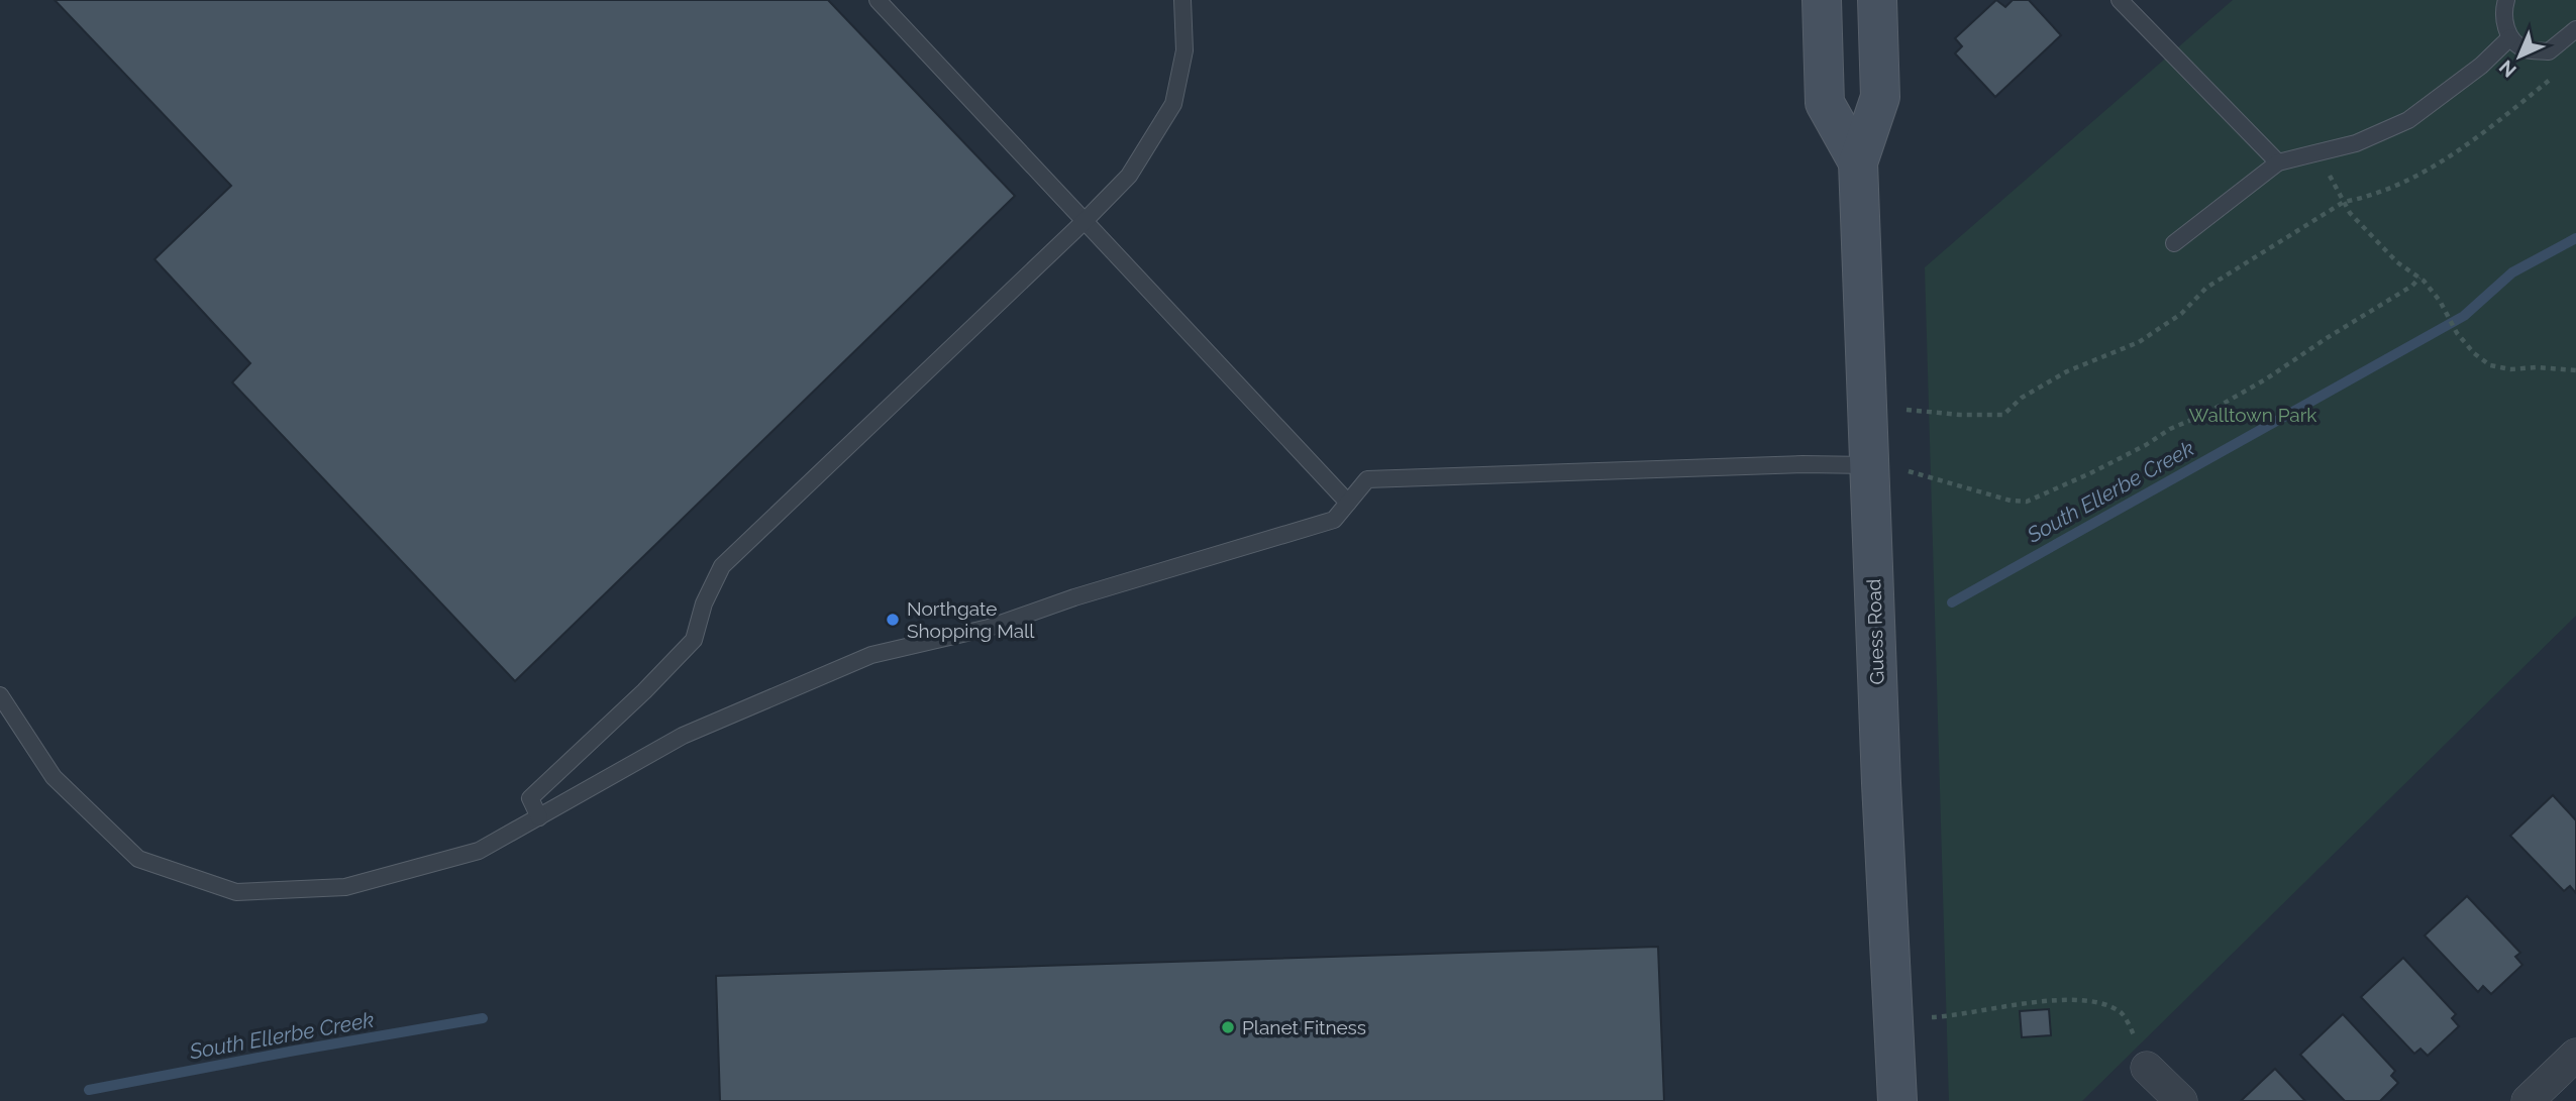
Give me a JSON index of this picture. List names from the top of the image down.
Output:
{
  "streets": {
    "main road": ["Guess Road"]
  },
  "water": ["South Ellerbe Creek"],
  "parks": ["Walltown Park"],
  "places": ["Northgate Shopping Mall", "Planet Fitness"],
  "north": "bottom left"
}
